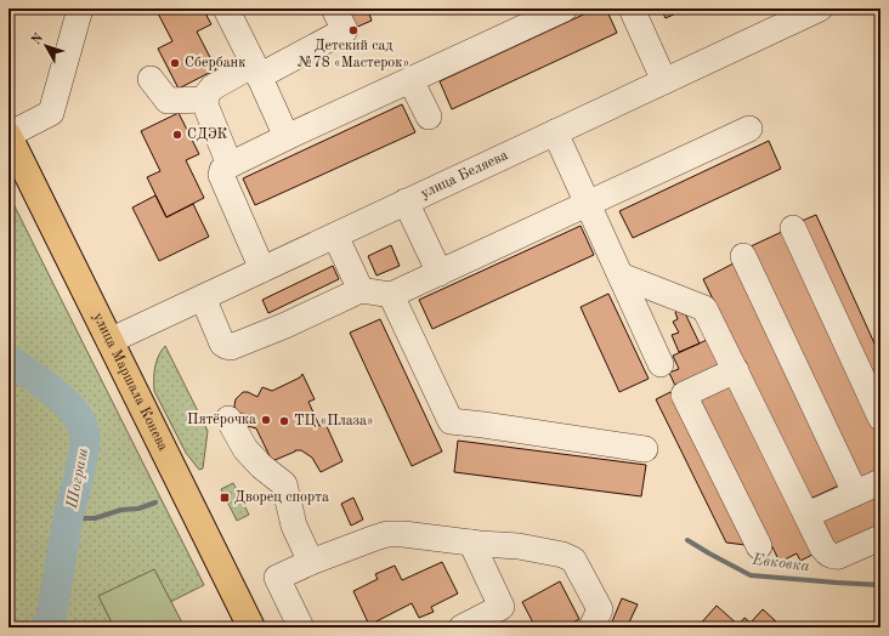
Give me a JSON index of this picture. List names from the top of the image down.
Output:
{
  "streets": {
    "main road": ["улица Маршала Конева"],
    "street": ["улица Беляева"]
  },
  "crossings": [
    ["улица Беляева", "улица Маршала Конева"]
  ],
  "water": ["Шограш", "Евковка"],
  "places": {
    "other": [
      "Детский сад №78 «Мастерок»",
      "Сбербанк",
      "СДЭК",
      "Пятёрочка",
      "ТЦ «Плаза»"
    ],
    "transit": ["Дворец спорта"]
  },
  "north": "top left"
}
